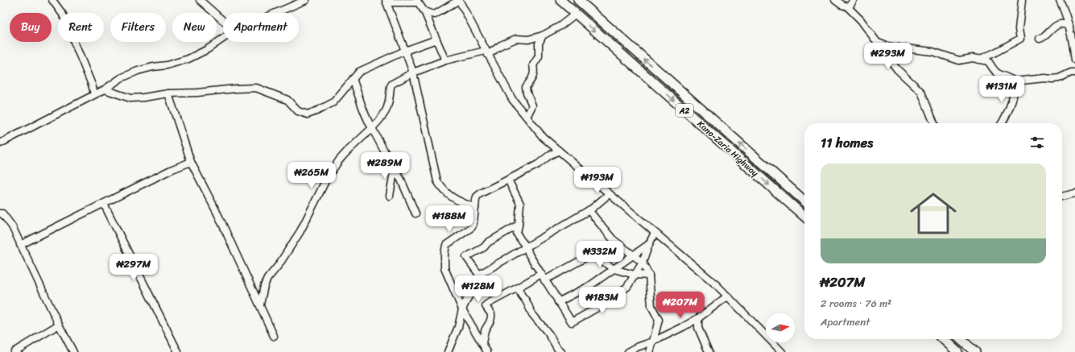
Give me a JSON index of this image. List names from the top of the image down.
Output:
{
  "streets": {
    "highway": ["A2", "Kano-Zaria Highway"]
  },
  "north": "right",
  "page": {
    "chip": [
      "Buy",
      "Rent",
      "Filters",
      "New",
      "Apartment"
    ],
    "price": [
      "₦293M",
      "₦131M",
      "₦289M",
      "₦265M",
      "₦193M",
      "₦188M",
      "₦332M",
      "₦297M",
      "₦128M",
      "₦183M",
      "₦207M"
    ],
    "heading": "11 homes",
    "list": [
      {
        "name": "₦207M",
        "note": "2 rooms · 76 m² · Apartment"
      }
    ]
  }
}
